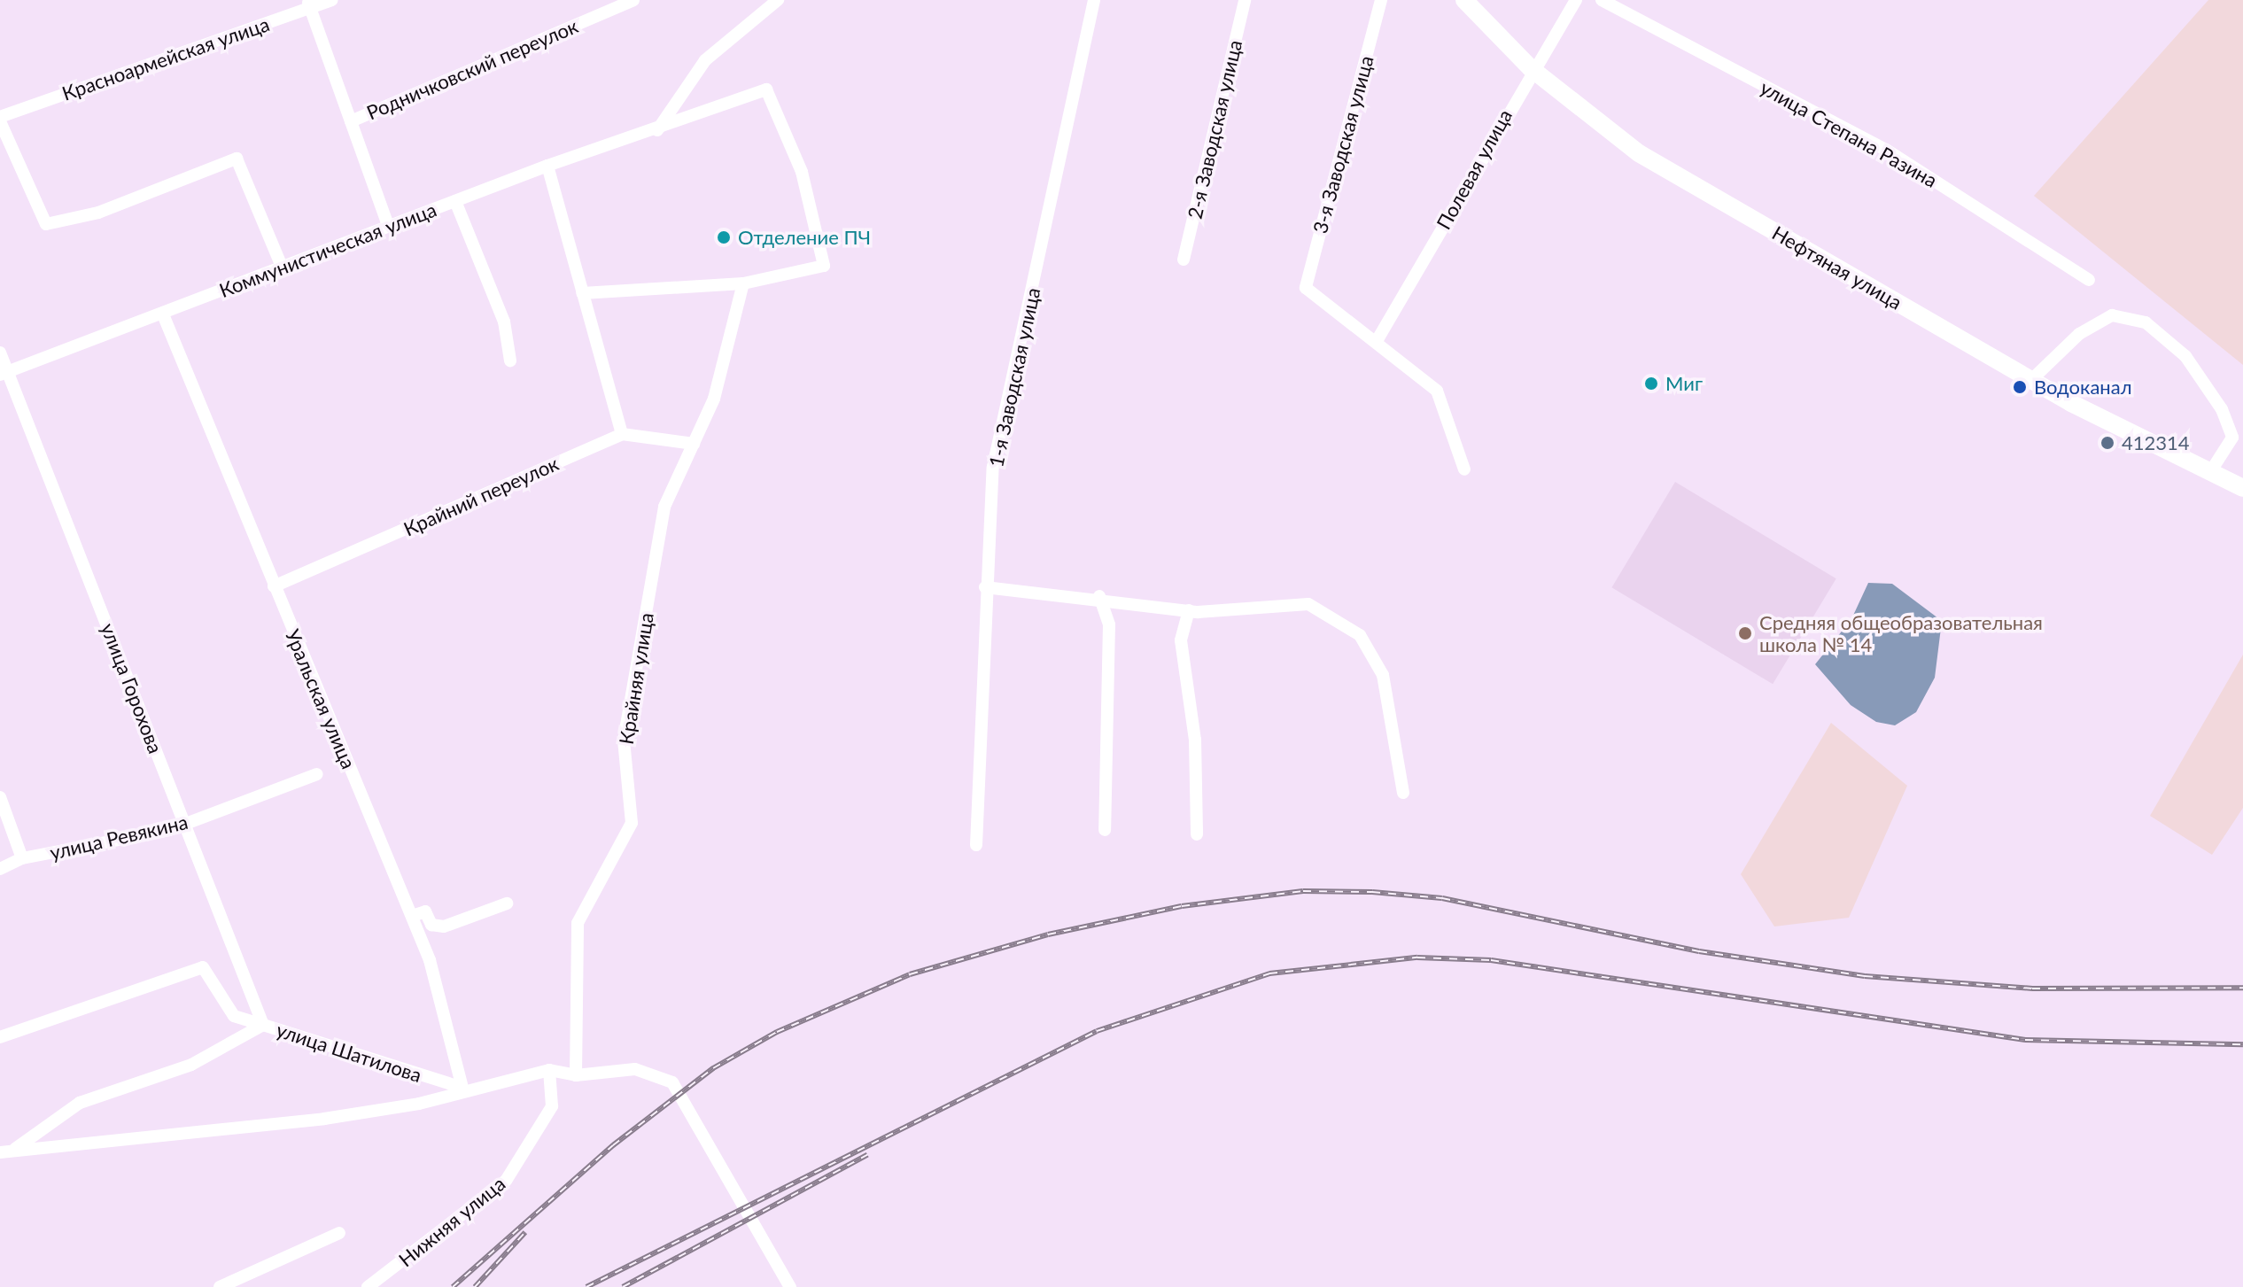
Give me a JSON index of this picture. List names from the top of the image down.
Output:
{
  "streets": {
    "main road": ["Нефтяная улица"],
    "street": [
      "Красноармейская улица",
      "Родничковский переулок",
      "2-я Заводская улица",
      "улица Степана Разина",
      "3-я Заводская улица",
      "Полевая улица",
      "Коммунистическая улица",
      "1-я Заводская улица",
      "Крайний переулок",
      "Крайняя улица",
      "улица Горохова",
      "Уральская улица",
      "улица Ревякина",
      "улица Шатилова",
      "Нижняя улица"
    ]
  },
  "crossings": [
    ["3-я Заводская улица", "Полевая улица"],
    ["Полевая улица", "Нефтяная улица"],
    ["Коммунистическая улица", "Крайняя улица"],
    ["Коммунистическая улица", "улица Горохова"],
    ["Коммунистическая улица", "Уральская улица"],
    ["Крайний переулок", "Уральская улица"],
    ["улица Горохова", "улица Ревякина"],
    ["улица Горохова", "улица Шатилова"],
    ["Уральская улица", "улица Шатилова"],
    ["улица Шатилова", "Нижняя улица"]
  ],
  "places": [
    "Отделение ПЧ",
    "Миг",
    "Водоканал",
    "412314",
    "Средняя общеобразовательная школа № 14"
  ]
}
